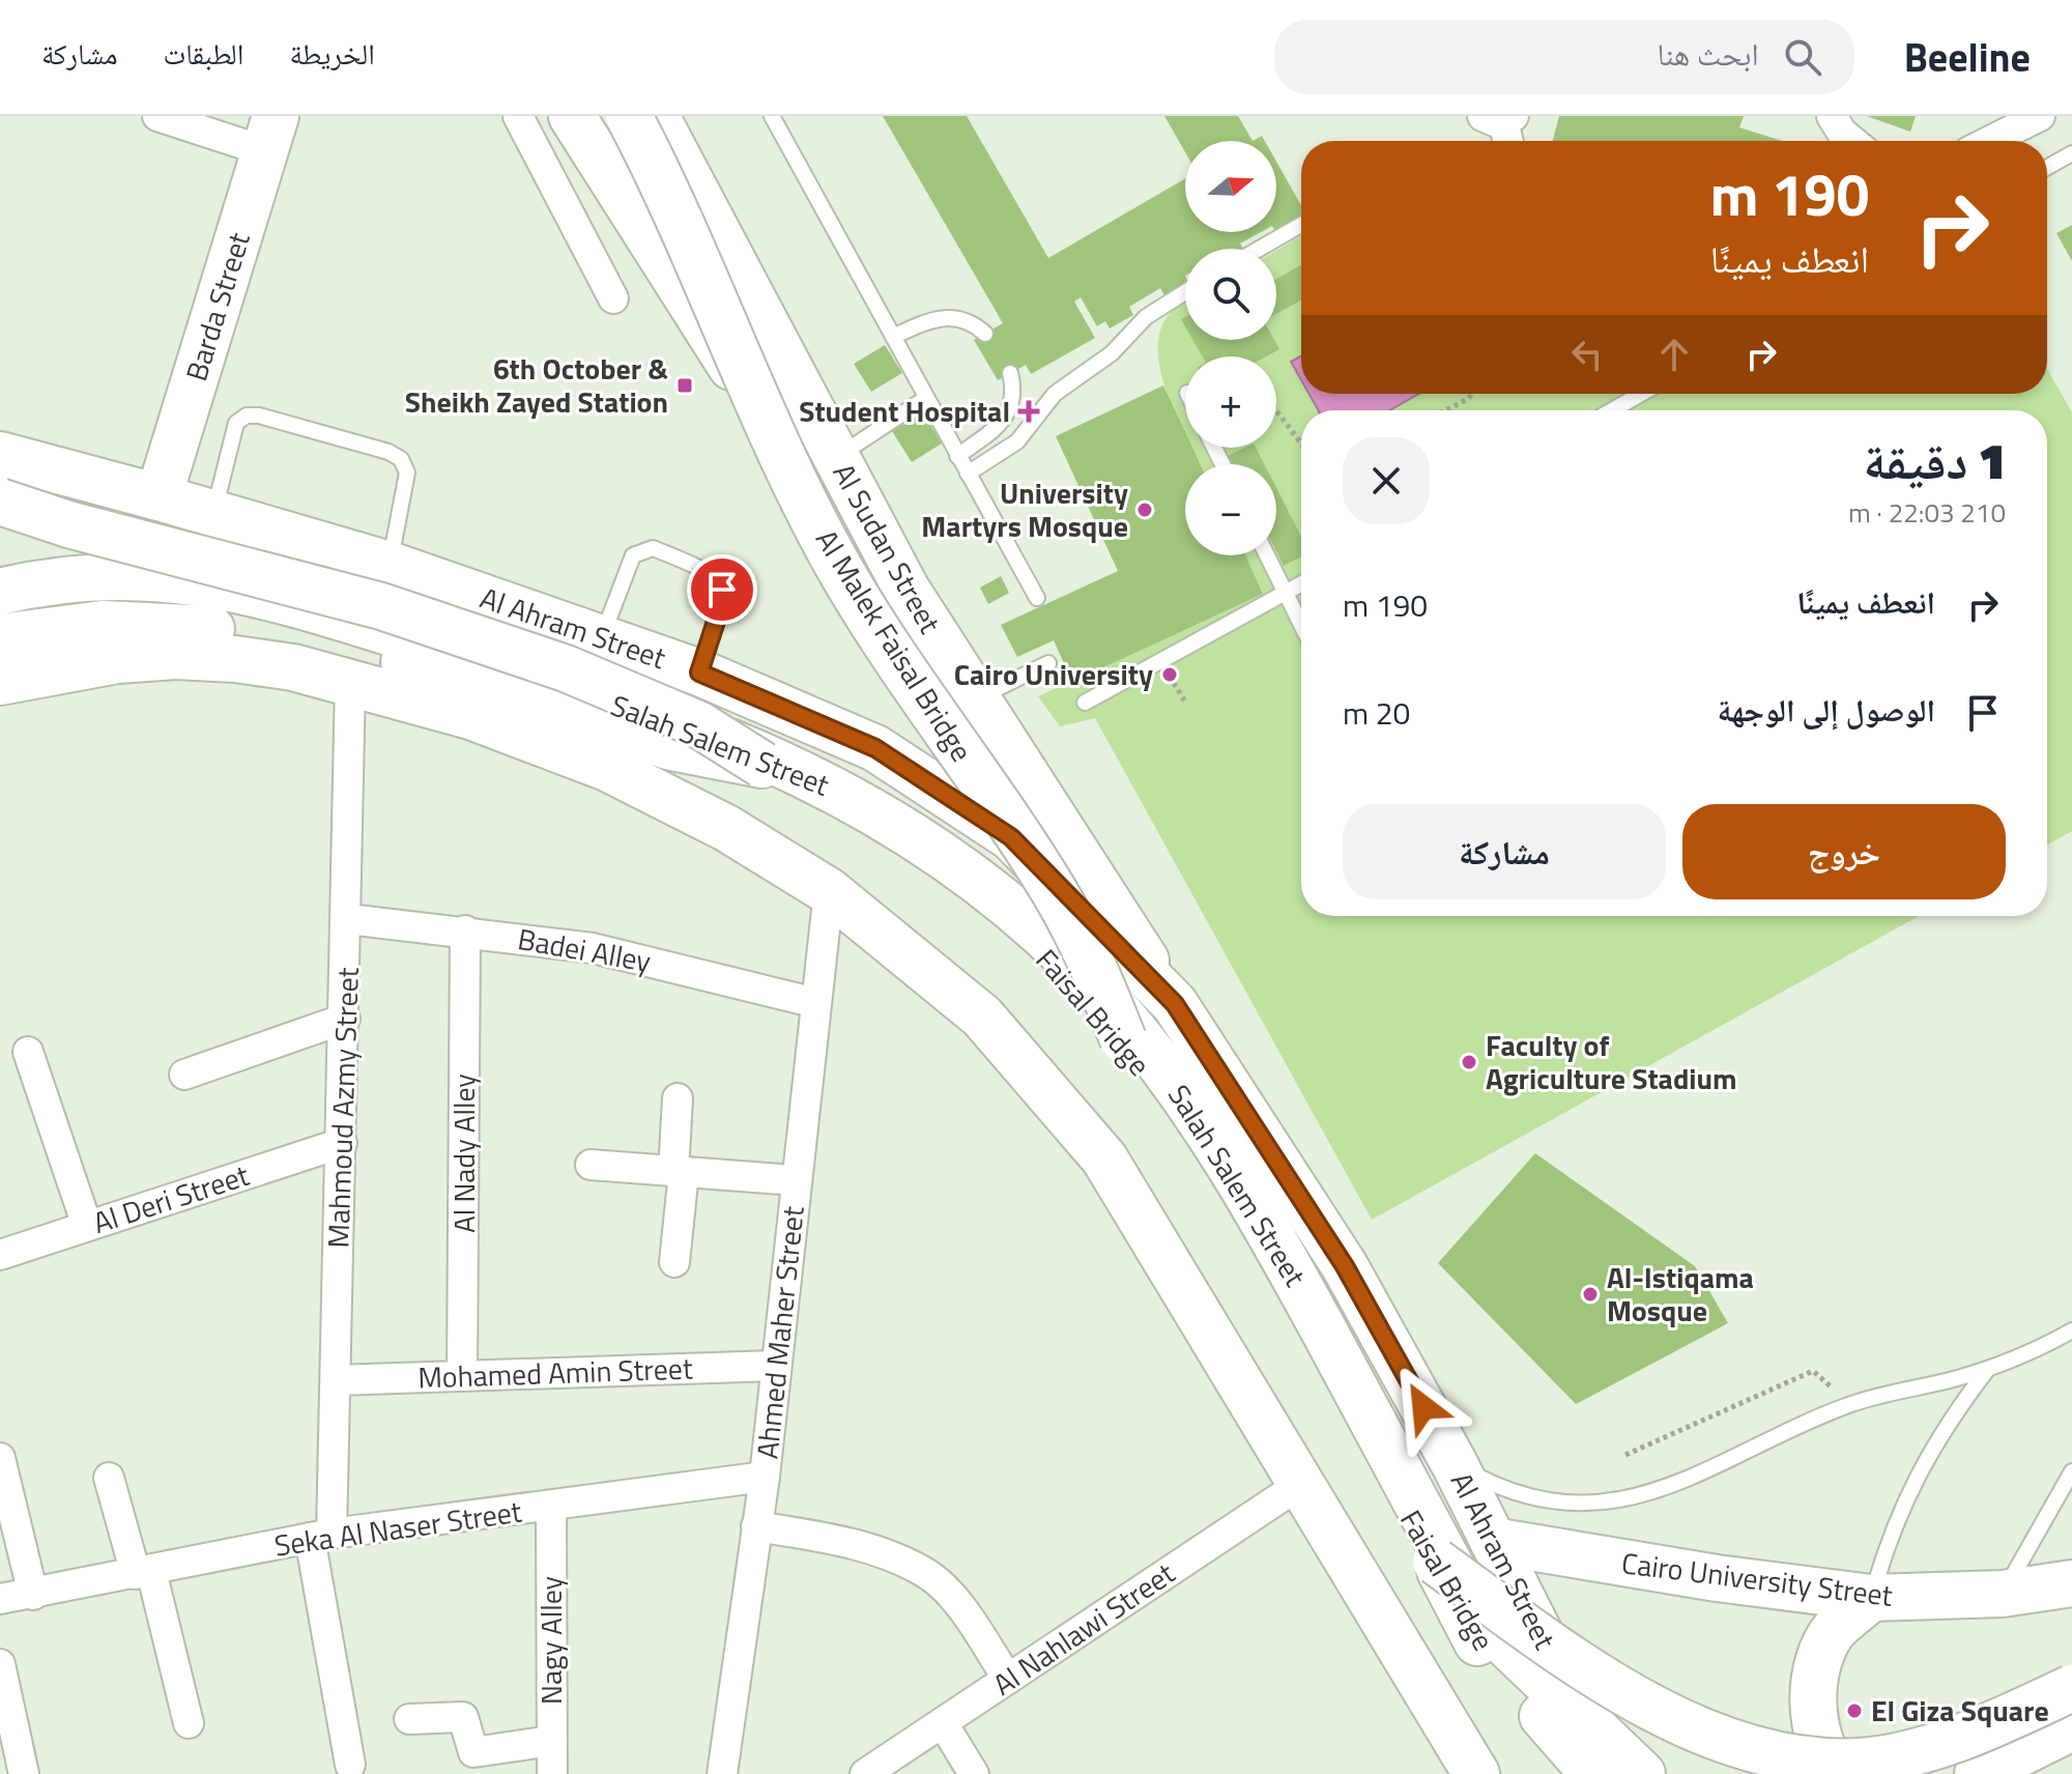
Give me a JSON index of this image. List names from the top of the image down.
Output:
{
  "streets": {
    "main road": [
      "Barda Street",
      "Al Sudan Street",
      "Al Ahram Street",
      "Al Malek Faisal Bridge",
      "Salah Salem Street",
      "Faisal Bridge",
      "Cairo University Street"
    ],
    "street": [
      "Badei Alley",
      "Mahmoud Azmy Street",
      "Al Nady Alley",
      "Al Deri Street",
      "Ahmed Maher Street",
      "Mohamed Amin Street",
      "Seka Al Naser Street",
      "Al Nahlawi Street",
      "Nagy Alley"
    ]
  },
  "crossings": [
    ["Barda Street", "Al Ahram Street"],
    ["Al Sudan Street", "Al Ahram Street"],
    ["Al Sudan Street", "Al Malek Faisal Bridge"],
    ["Al Ahram Street", "Cairo University Street"],
    ["Al Malek Faisal Bridge", "Faisal Bridge"],
    ["Salah Salem Street", "Faisal Bridge"],
    ["Badei Alley", "Mahmoud Azmy Street"],
    ["Badei Alley", "Al Nady Alley"],
    ["Badei Alley", "Ahmed Maher Street"],
    ["Mahmoud Azmy Street", "Al Deri Street"],
    ["Mahmoud Azmy Street", "Mohamed Amin Street"],
    ["Mahmoud Azmy Street", "Seka Al Naser Street"],
    ["Al Nady Alley", "Mohamed Amin Street"],
    ["Ahmed Maher Street", "Mohamed Amin Street"],
    ["Ahmed Maher Street", "Seka Al Naser Street"],
    ["Seka Al Naser Street", "Nagy Alley"]
  ],
  "places": {
    "transit": ["6th October & Sheikh Zayed Station"],
    "health": ["Student Hospital"],
    "other": [
      "University Martyrs Mosque",
      "Cairo University",
      "Faculty of Agriculture Stadium",
      "Al-Istiqama Mosque",
      "El Giza Square"
    ]
  },
  "north": "right",
  "page": {
    "header": "Beeline",
    "search": "ابحث هنا",
    "nav": ["الخريطة", "الطبقات", "مشاركة"],
    "map_buttons": ["+", "−"],
    "turn": ["190 m", "انعطف يمينًا"],
    "heading": ["1 دقيقة", "210 m · 22:03"],
    "list": [
      {
        "name": "انعطف يمينًا",
        "value": "190 m"
      },
      {
        "name": "الوصول إلى الوجهة",
        "value": "20 m"
      }
    ],
    "buttons": ["خروج", "مشاركة"]
  }
}
